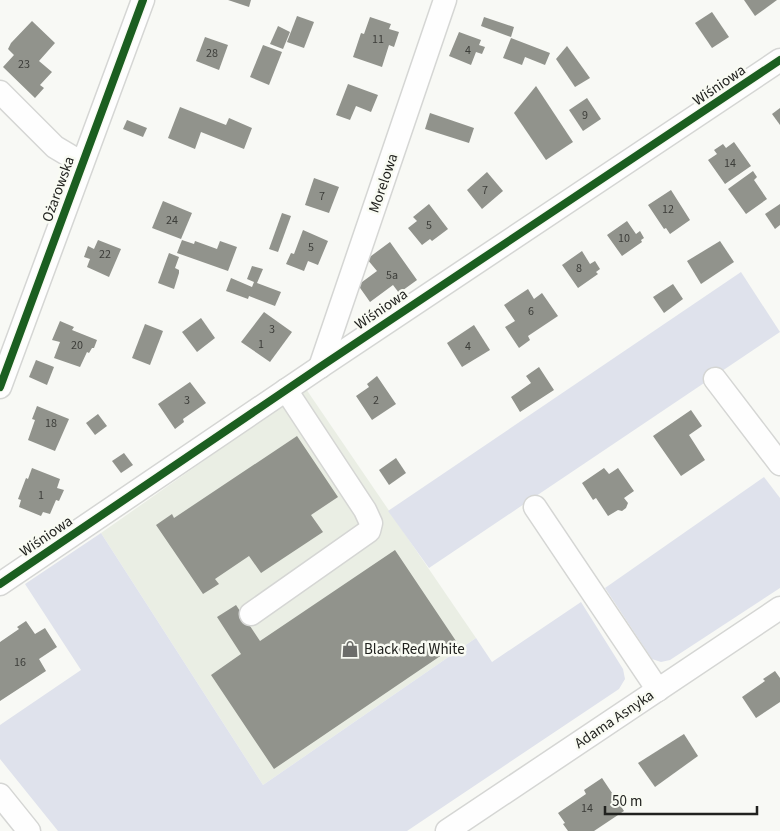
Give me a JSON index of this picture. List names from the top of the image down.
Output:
{
  "streets": {
    "street": [
      "Wiśniowa",
      "Morelowa",
      "Ożarowska",
      "Adama Asnyka"
    ]
  },
  "crossings": [
    ["Wiśniowa", "Morelowa"]
  ],
  "places": {
    "shop": ["Black Red White"]
  },
  "house_numbers": [
    "11",
    "4",
    "28",
    "23",
    "9",
    "14",
    "7",
    "7",
    "12",
    "24",
    "5",
    "10",
    "5",
    "22",
    "8",
    "5a",
    "6",
    "3",
    "1",
    "20",
    "4",
    "3",
    "2",
    "18",
    "1",
    "16",
    "14"
  ],
  "scale_bar": "50 m"
}
